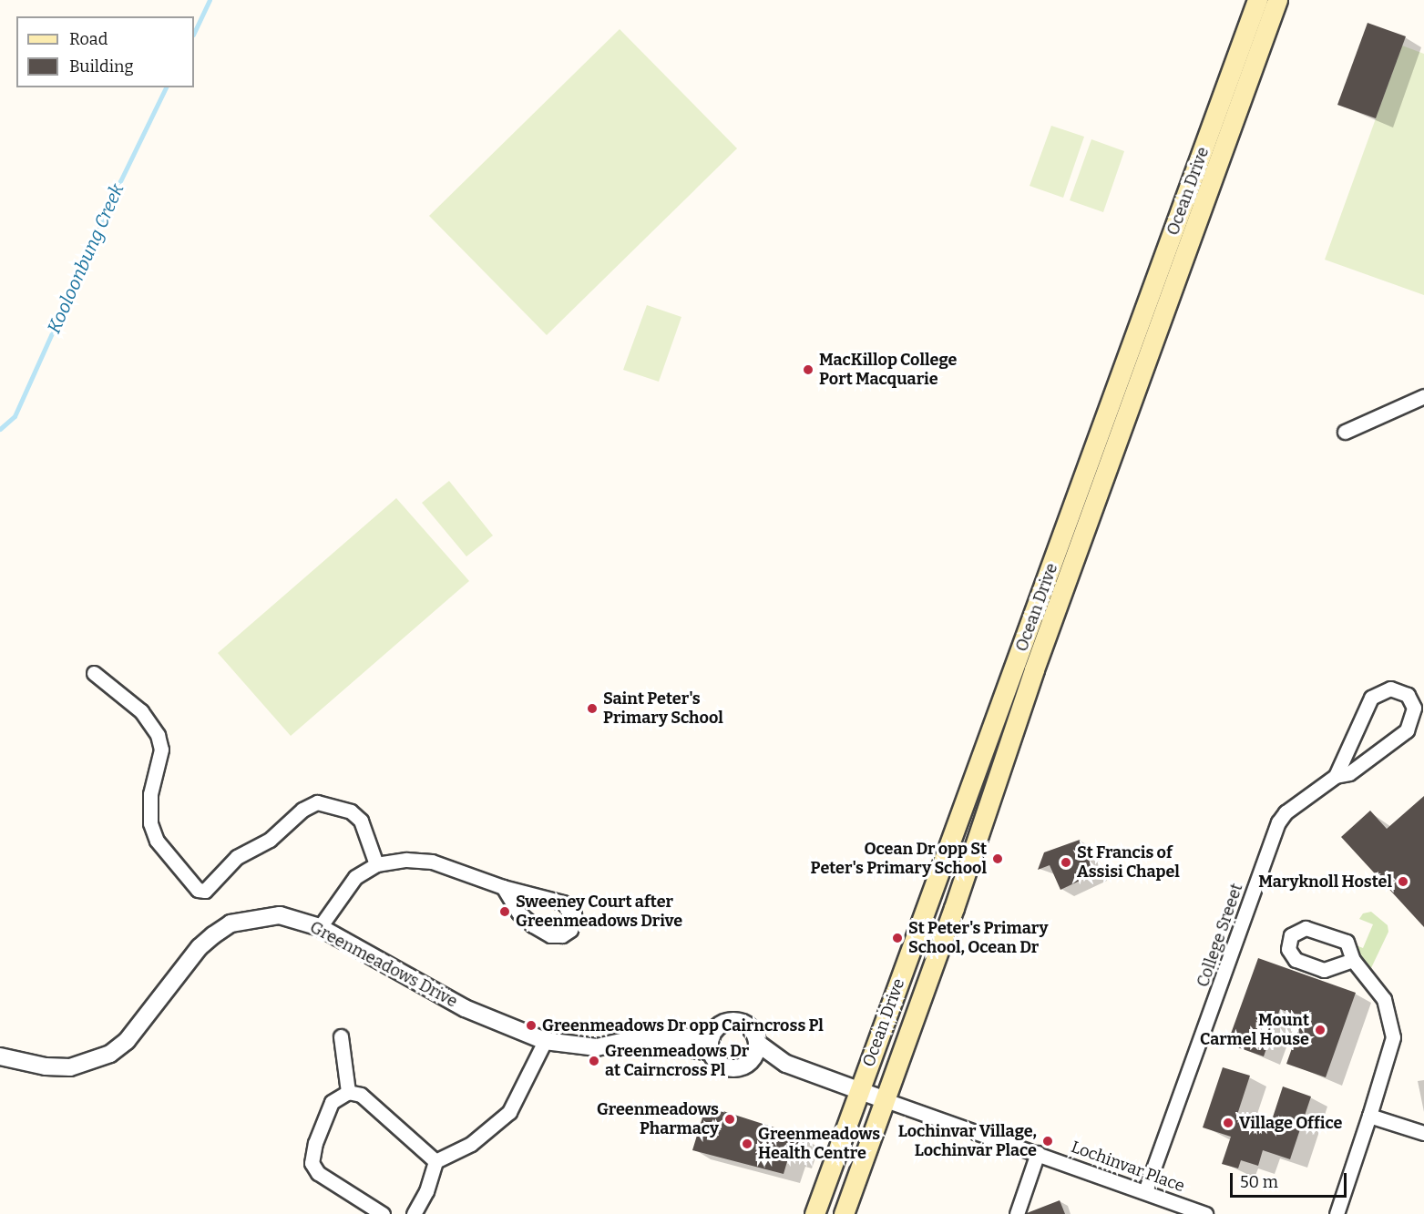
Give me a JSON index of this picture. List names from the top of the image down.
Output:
{
  "streets": {
    "main road": ["Ocean Drive"],
    "street": ["College Sreeet", "Greenmeadows Drive", "Lochinvar Place"]
  },
  "crossings": [
    ["Ocean Drive", "Greenmeadows Drive"],
    ["Ocean Drive", "Lochinvar Place"],
    ["College Sreeet", "Lochinvar Place"],
    ["Greenmeadows Drive", "Lochinvar Place"]
  ],
  "water": ["Kooloonbung Creek"],
  "places": [
    "MacKillop College Port Macquarie",
    "Saint Peter's Primary School",
    "Ocean Dr opp St Peter's Primary School",
    "St Francis of Assisi Chapel",
    "Maryknoll Hostel",
    "Sweeney Court after Greenmeadows Drive",
    "St Peter's Primary School, Ocean Dr",
    "Greenmeadows Dr opp Cairncross Pl",
    "Mount Carmel House",
    "Greenmeadows Dr at Cairncross Pl",
    "Greenmeadows Pharmacy",
    "Village Office",
    "Lochinvar Village, Lochinvar Place",
    "Greenmeadows Health Centre"
  ],
  "legend": ["Road", "Building"],
  "scale_bar": "50 m"
}
